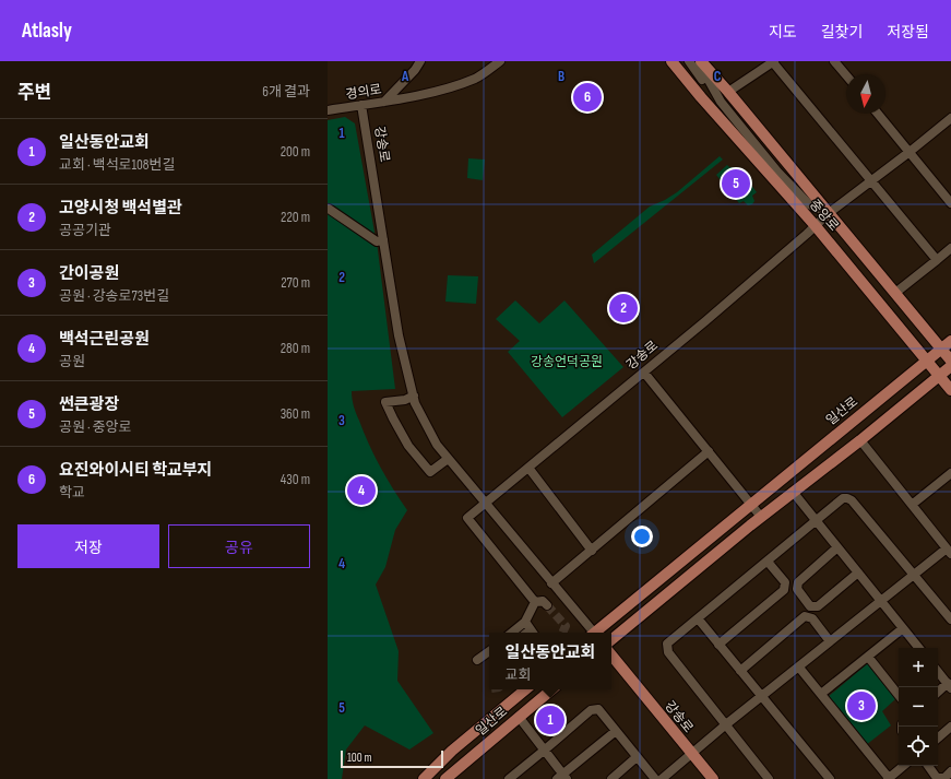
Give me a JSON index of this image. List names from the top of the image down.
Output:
{
  "streets": {
    "main road": ["강송로", "중앙로", "일산로"],
    "street": ["경의로"]
  },
  "crossings": [
    ["경의로", "강송로"],
    ["강송로", "중앙로"],
    ["중앙로", "일산로"]
  ],
  "parks": ["강송언덕공원"],
  "scale_bar": "100 m",
  "north": "bottom",
  "page": {
    "header": "Atlasly",
    "nav": ["지도", "길찾기", "저장됨"],
    "heading": ["주변", "6개 결과"],
    "pins": [
      "6",
      "5",
      "2",
      "4",
      "3",
      "1"
    ],
    "list": [
      {
        "mark": "1",
        "name": "일산동안교회",
        "note": "교회 · 백석로108번길",
        "value": "200 m"
      },
      {
        "mark": "2",
        "name": "고양시청 백석별관",
        "note": "공공기관",
        "value": "220 m"
      },
      {
        "mark": "3",
        "name": "간이공원",
        "note": "공원 · 강송로73번길",
        "value": "270 m"
      },
      {
        "mark": "4",
        "name": "백석근린공원",
        "note": "공원",
        "value": "280 m"
      },
      {
        "mark": "5",
        "name": "썬큰광장",
        "note": "공원 · 중앙로",
        "value": "360 m"
      },
      {
        "mark": "6",
        "name": "요진와이시티 학교부지",
        "note": "학교",
        "value": "430 m"
      }
    ],
    "buttons": ["저장", "공유"],
    "popup": ["일산동안교회", "교회"],
    "map_buttons": ["+", "−"],
    "scale": "100 m"
  },
  "grid": {
    "columns": ["A", "B", "C"],
    "rows": [
      "1",
      "2",
      "3",
      "4",
      "5"
    ]
  }
}
